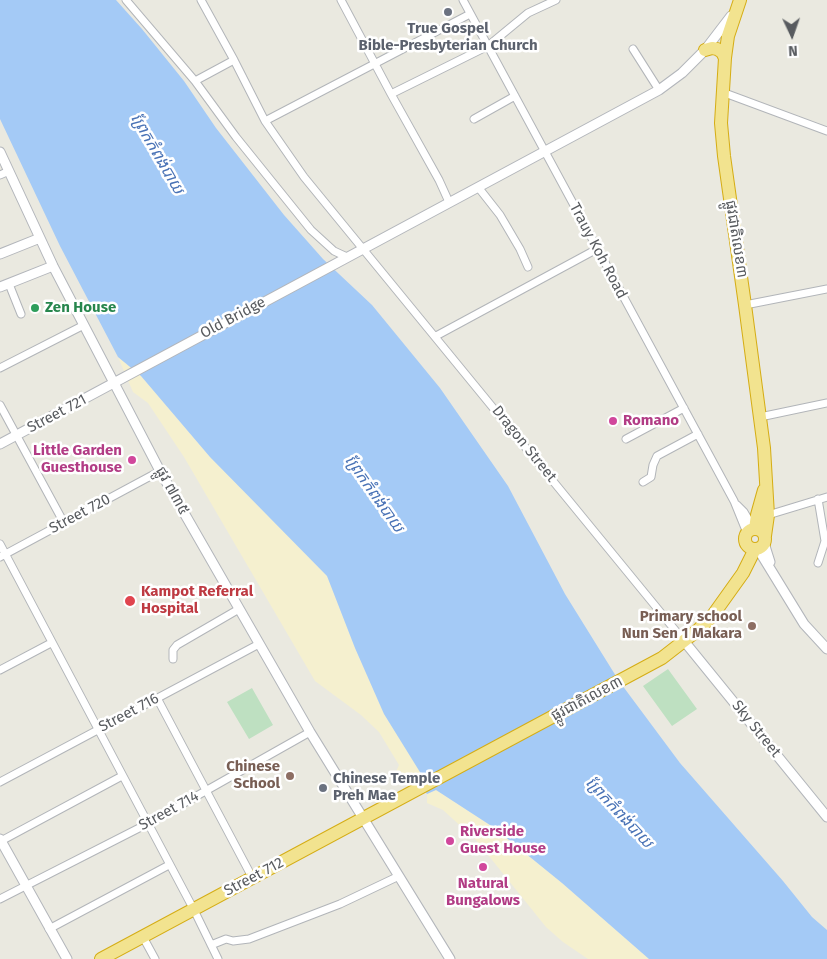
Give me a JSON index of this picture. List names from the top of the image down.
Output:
{
  "streets": {
    "highway": ["ផ្លូវជាតិលេខ៣", "Street 712"],
    "street": [
      "Trauy Koh Road",
      "Old Bridge",
      "Street 721",
      "Dragon Street",
      "ផ្លូវ ៧៣៥",
      "Street 720",
      "Street 716",
      "Sky Street",
      "Street 714"
    ]
  },
  "crossings": [
    ["ផ្លូវជាតិលេខ៣", "Trauy Koh Road"],
    ["ផ្លូវជាតិលេខ៣", "Old Bridge"],
    ["ផ្លូវជាតិលេខ៣", "Dragon Street"],
    ["ផ្លូវជាតិលេខ៣", "Sky Street"],
    ["ផ្លូវជាតិលេខ៣", "Street 712"],
    ["Trauy Koh Road", "Old Bridge"],
    ["Old Bridge", "Street 721"],
    ["Old Bridge", "Dragon Street"],
    ["Old Bridge", "ផ្លូវ ៧៣៥"],
    ["Street 721", "ផ្លូវ ៧៣៥"],
    ["Dragon Street", "Sky Street"],
    ["ផ្លូវ ៧៣៥", "Street 720"],
    ["ផ្លូវ ៧៣៥", "Street 716"],
    ["ផ្លូវ ៧៣៥", "Street 714"],
    ["ផ្លូវ ៧៣៥", "Street 712"]
  ],
  "water": ["ព្រែកកំពង់បាយ"],
  "places": [
    "True Gospel Bible-Presbyterian Church",
    "Zen House",
    "Romano",
    "Little Garden Guesthouse",
    "Kampot Referral Hospital",
    "Primary school Nun Sen 1 Makara",
    "Chinese School",
    "Chinese Temple Preh Mae",
    "Riverside Guest House",
    "Natural Bungalows"
  ],
  "north": "bottom"
}
